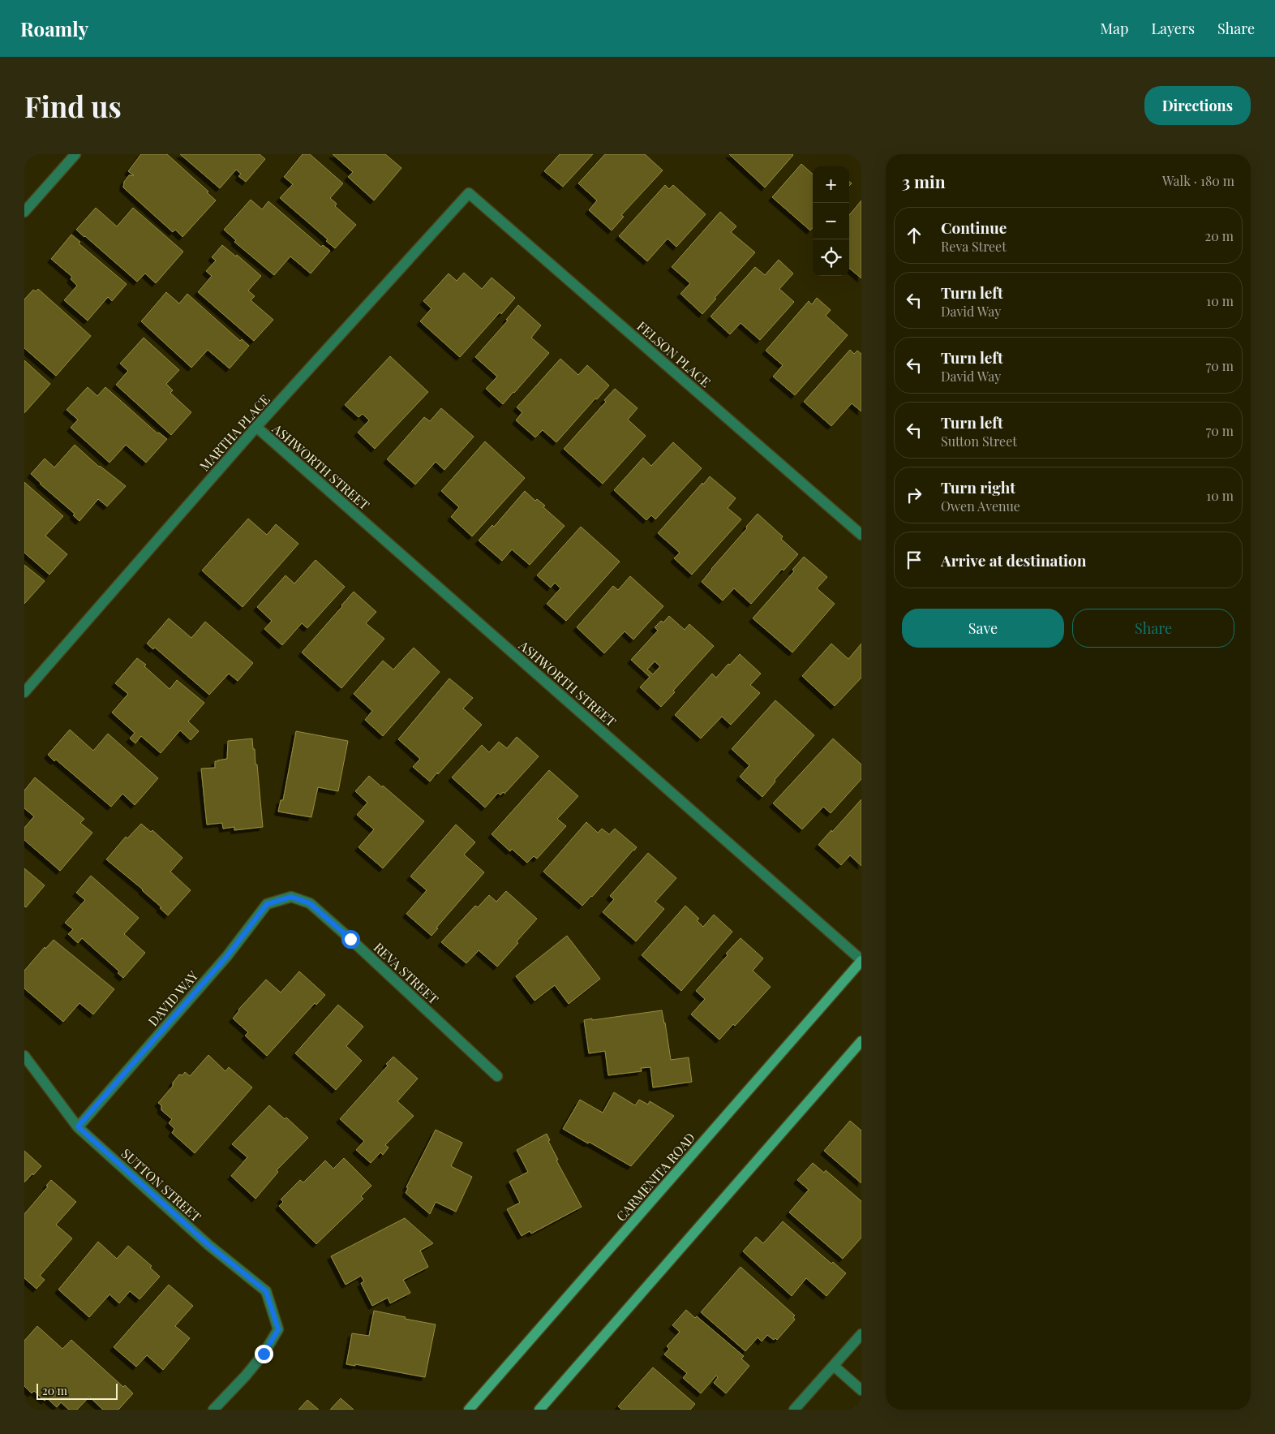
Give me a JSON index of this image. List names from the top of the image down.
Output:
{
  "streets": {
    "main road": ["CARMENITA ROAD"],
    "street": [
      "FELSON PLACE",
      "MARTHA PLACE",
      "ASHWORTH STREET",
      "REVA STREET",
      "DAVID WAY",
      "SUTTON STREET"
    ]
  },
  "crossings": [
    ["FELSON PLACE", "MARTHA PLACE"],
    ["MARTHA PLACE", "ASHWORTH STREET"],
    ["ASHWORTH STREET", "CARMENITA ROAD"],
    ["REVA STREET", "DAVID WAY"],
    ["DAVID WAY", "SUTTON STREET"]
  ],
  "scale_bar": "20 m",
  "page": {
    "header": "Roamly",
    "nav": ["Map", "Layers", "Share"],
    "buttons": [
      "Directions",
      ["Save", "Share"]
    ],
    "title": "Find us",
    "heading": ["3 min", "Walk · 180 m"],
    "map_buttons": ["+", "−"],
    "list": [
      ["Continue", "Reva Street", "20 m"],
      ["Turn left", "David Way", "10 m"],
      ["Turn left", "David Way", "70 m"],
      ["Turn left", "Sutton Street", "70 m"],
      ["Turn right", "Owen Avenue", "10 m"],
      "Arrive at destination"
    ],
    "scale": "20 m"
  }
}
